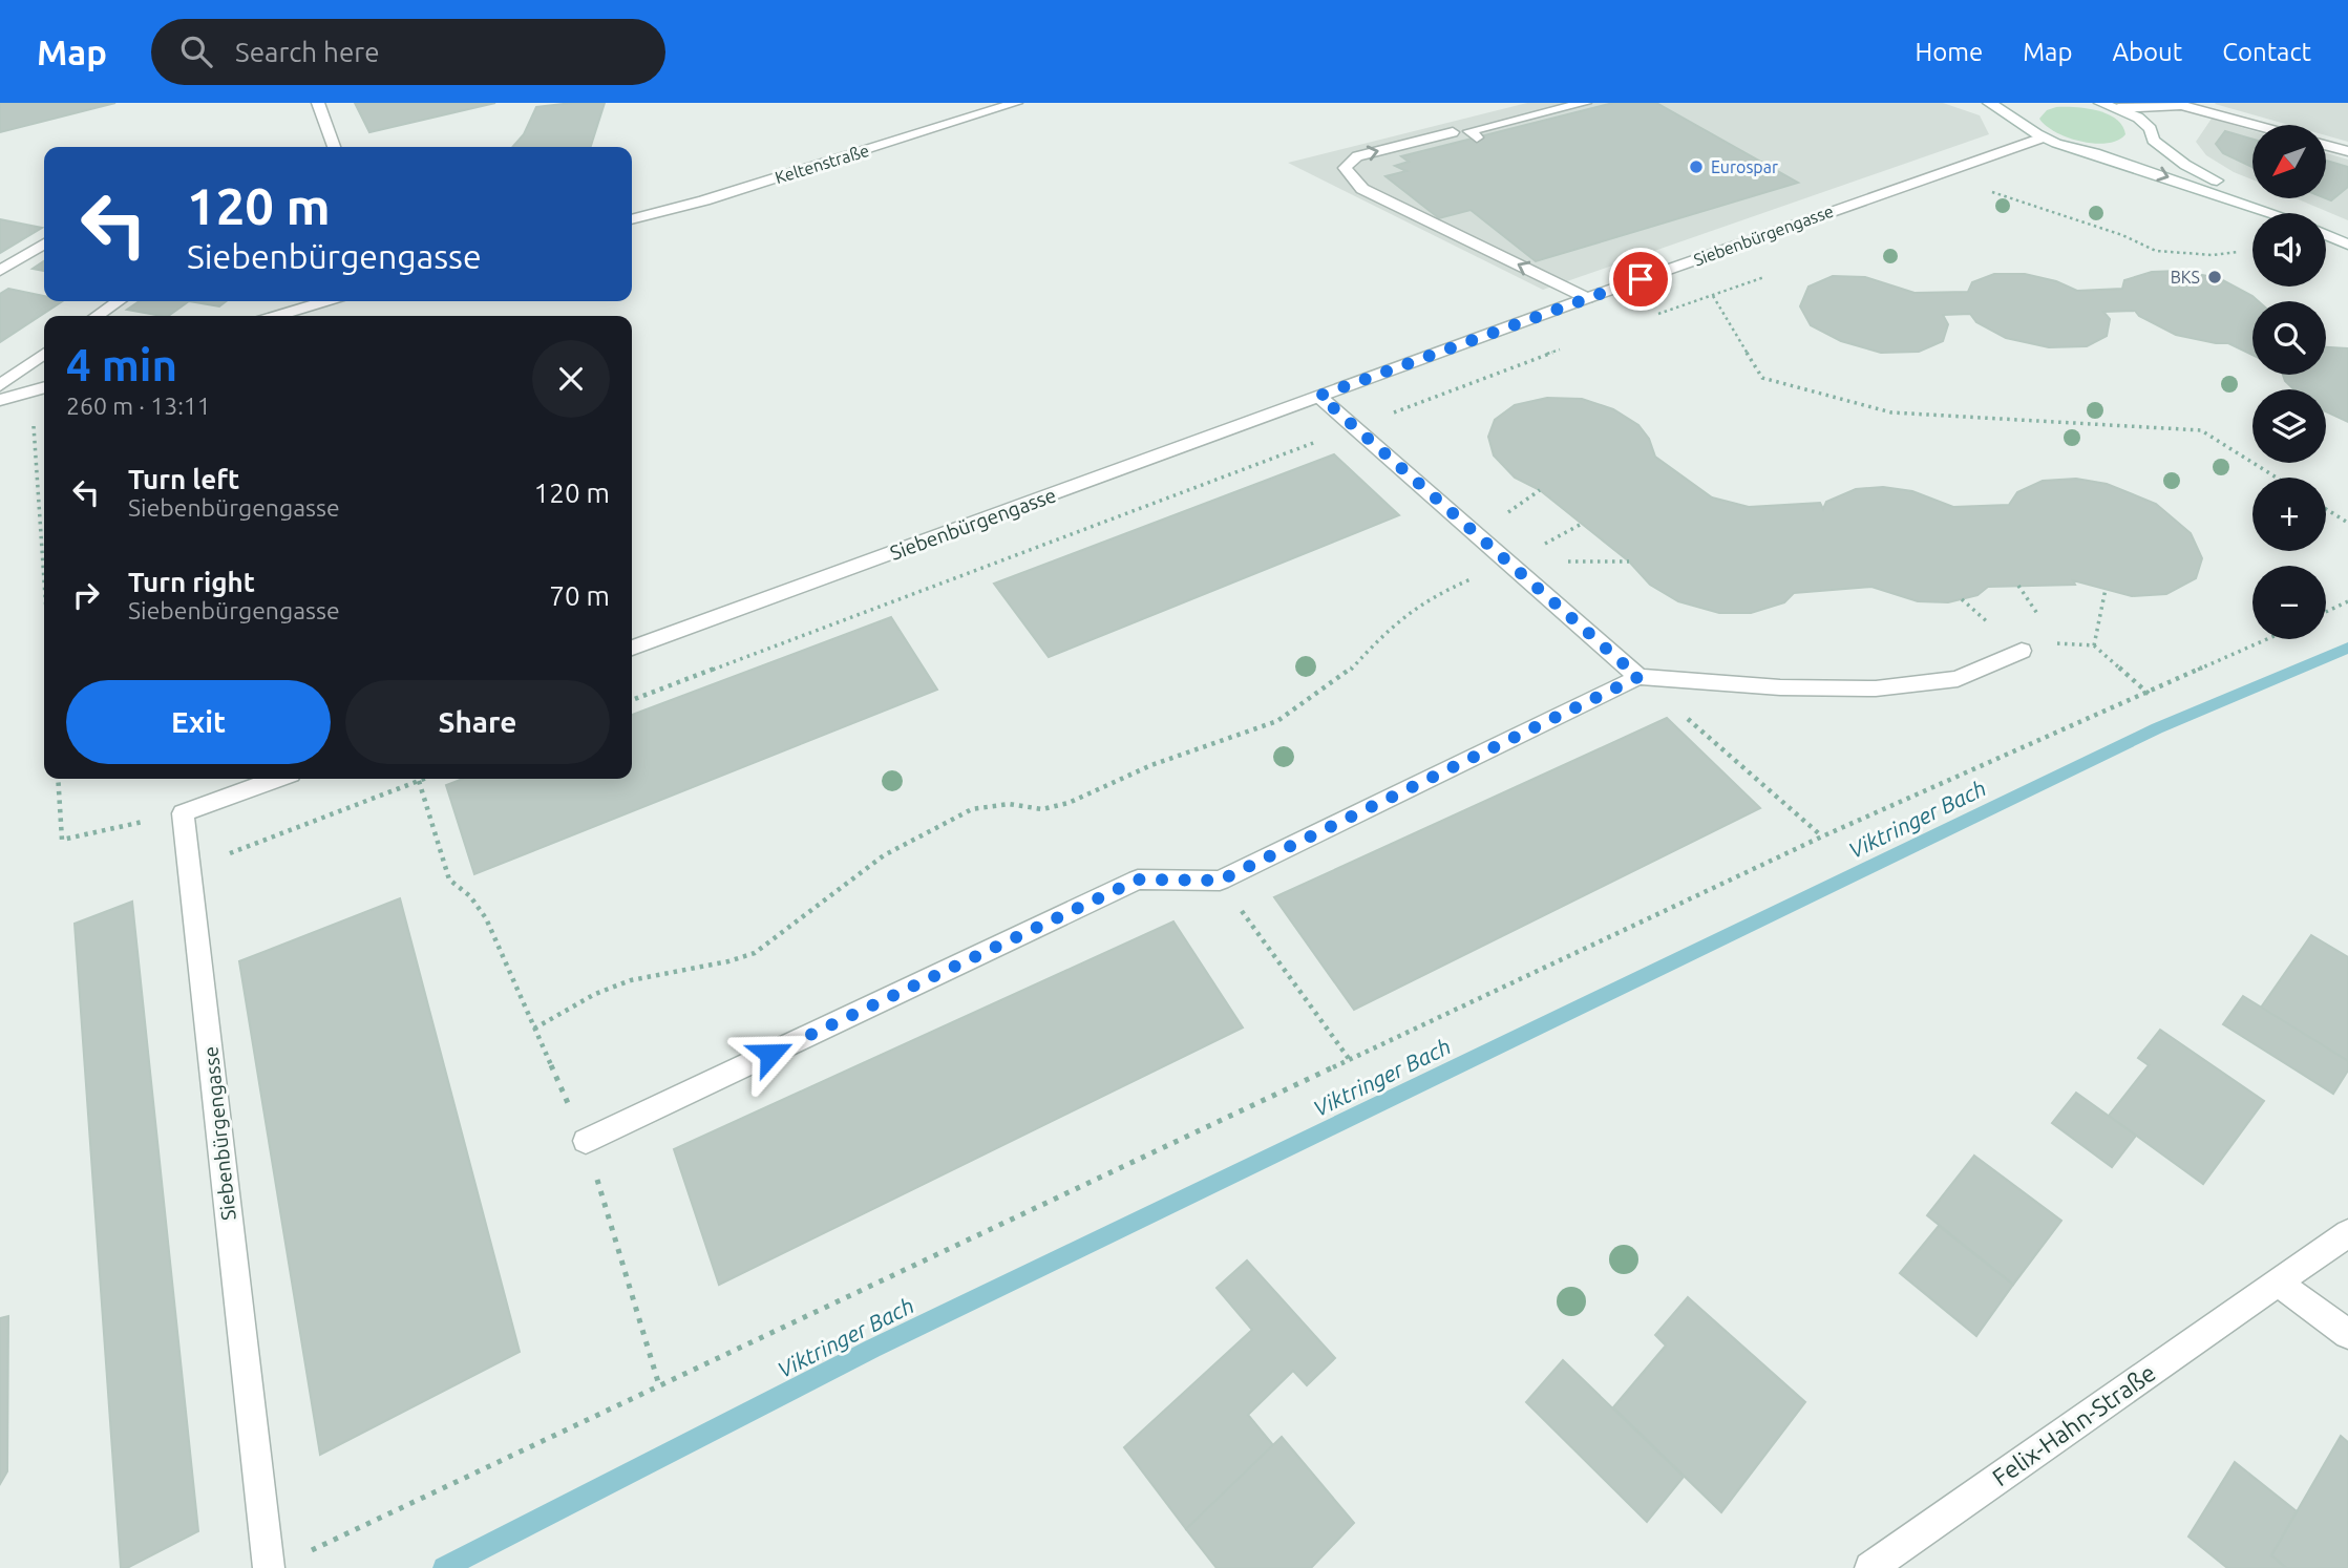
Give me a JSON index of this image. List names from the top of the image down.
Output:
{
  "streets": {
    "street": ["Keltenstraße", "Siebenbürgengasse", "Felix-Hahn-Straße"]
  },
  "water": ["Viktringer Bach"],
  "places": ["Eurospar", "BKS"],
  "north": "bottom left",
  "page": {
    "header": "Map",
    "search": "Search here",
    "nav": [
      "Home",
      "Map",
      "About",
      "Contact"
    ],
    "map_buttons": ["+", "−"],
    "turn": ["120 m", "Siebenbürgengasse"],
    "heading": ["4 min", "260 m · 13:11"],
    "list": [
      {
        "name": "Turn left",
        "note": "Siebenbürgengasse",
        "value": "120 m"
      },
      {
        "name": "Turn right",
        "note": "Siebenbürgengasse",
        "value": "70 m"
      }
    ],
    "buttons": ["Exit", "Share"]
  }
}
